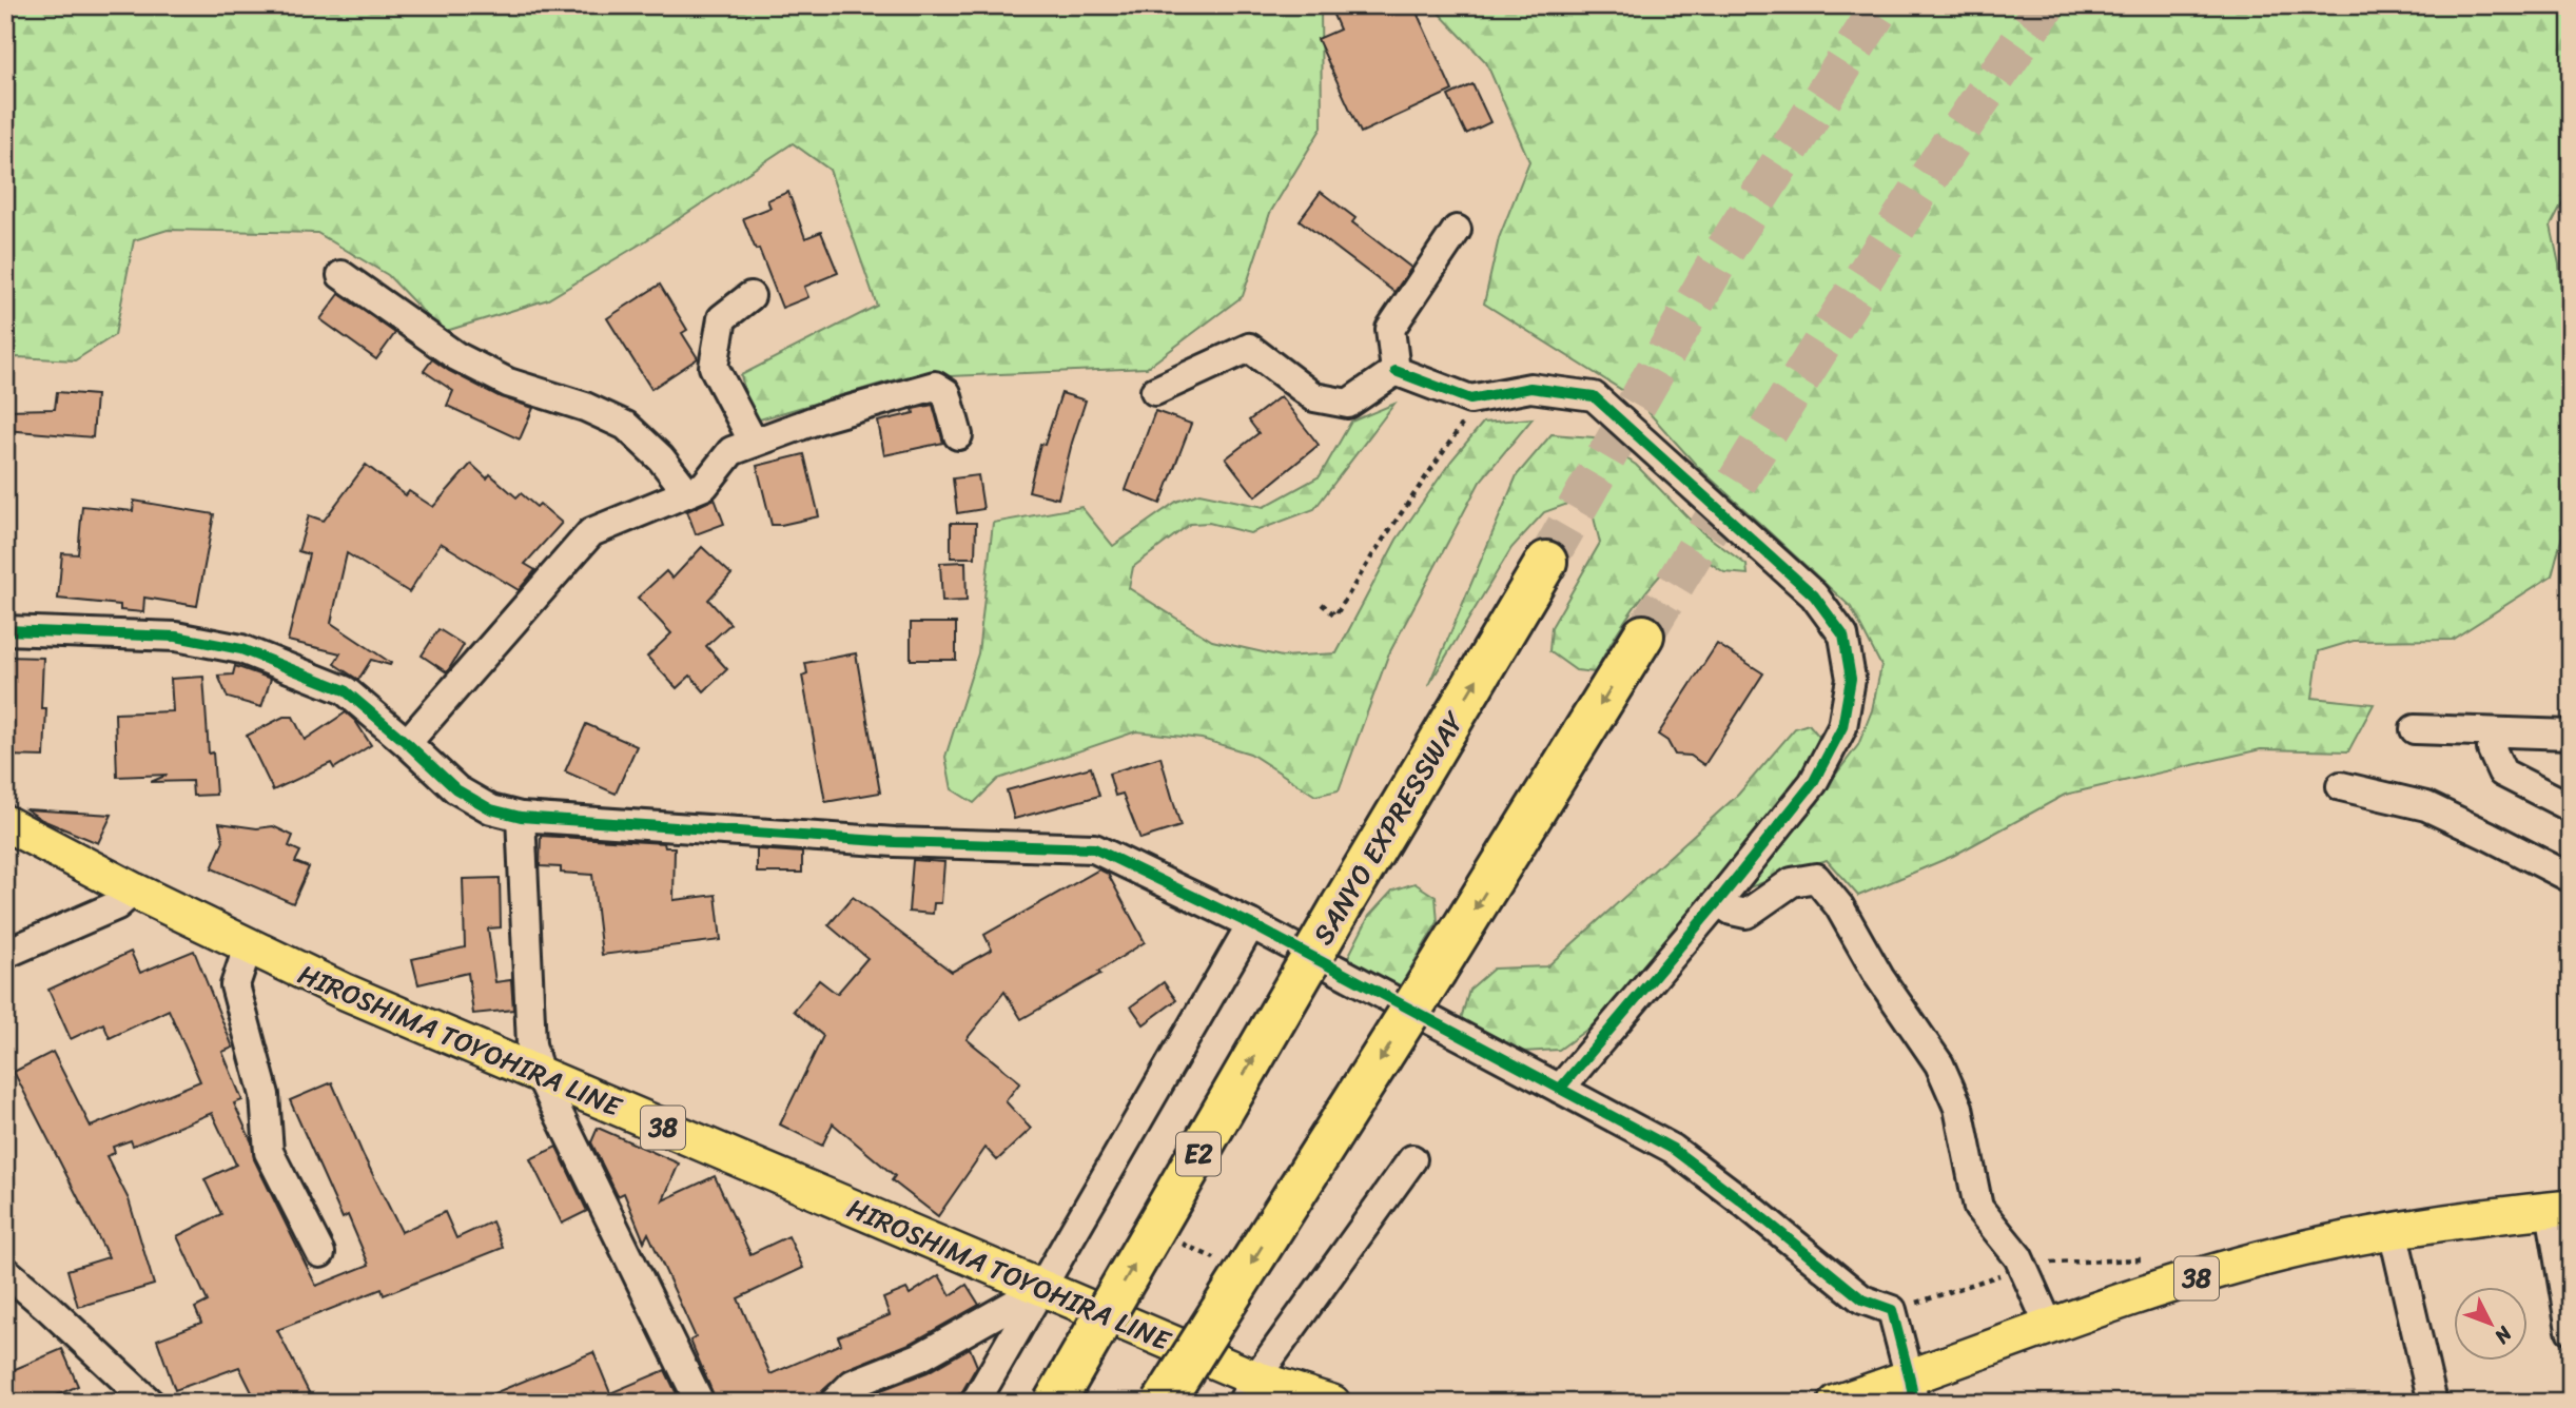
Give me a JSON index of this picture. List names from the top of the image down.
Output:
{
  "streets": {
    "highway": ["SANYO EXPRESSWAY", "E2"],
    "main road": ["HIROSHIMA TOYOHIRA LINE", "38"]
  },
  "north": "bottom right"
}
